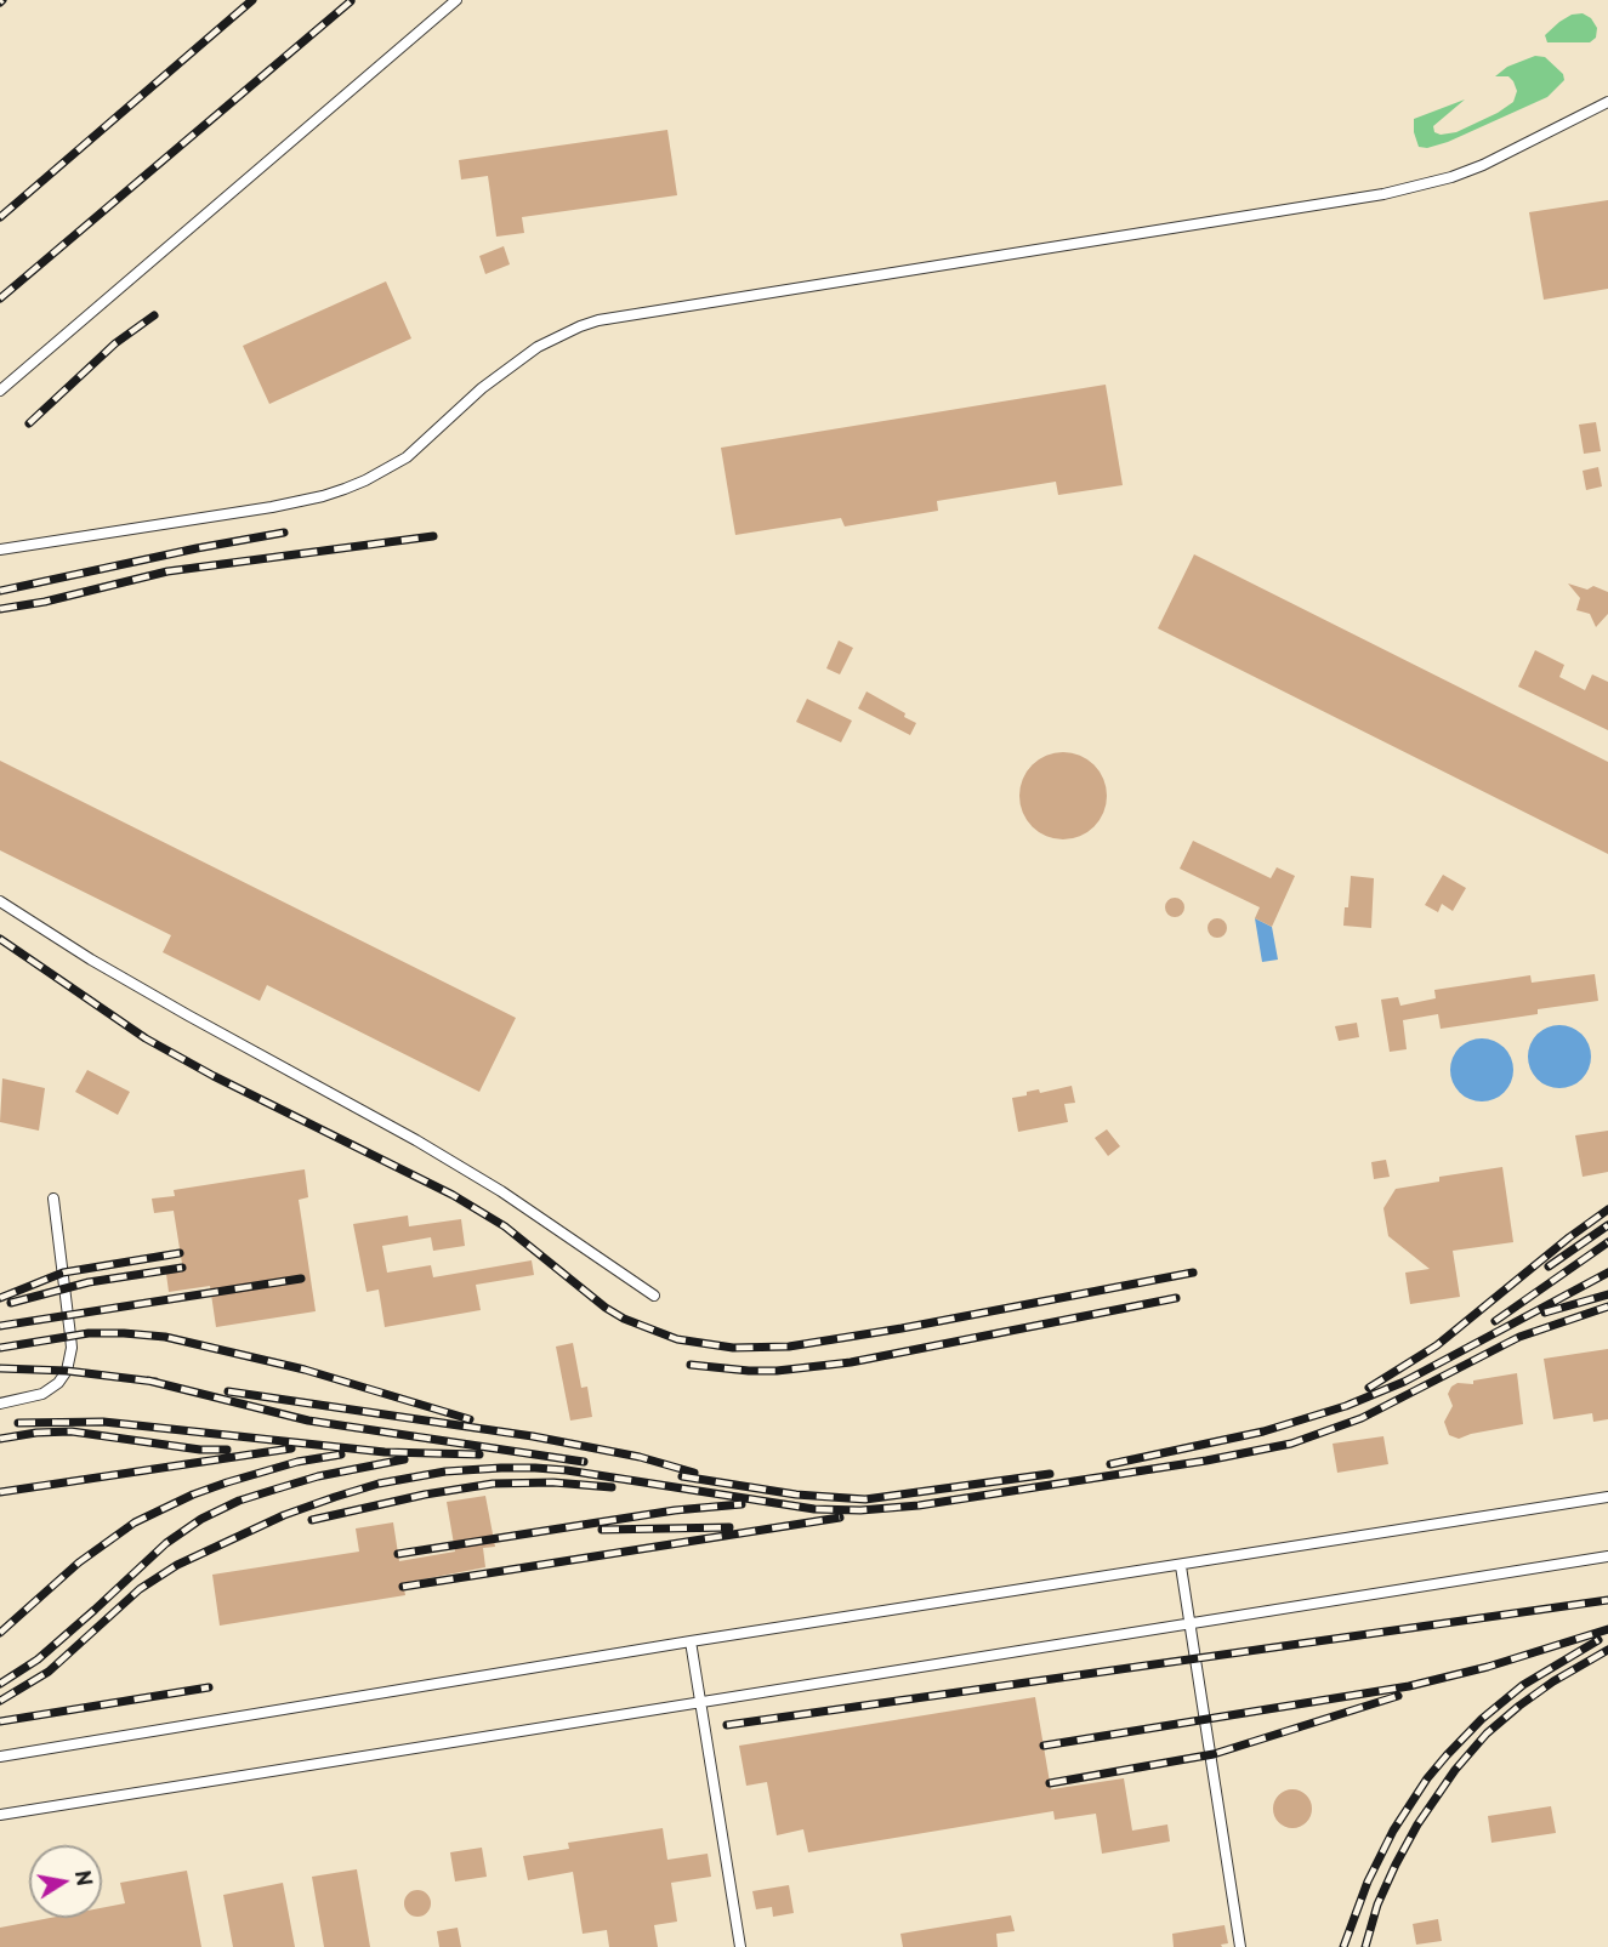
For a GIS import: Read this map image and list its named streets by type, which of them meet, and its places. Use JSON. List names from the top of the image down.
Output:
{
  "north": "right"
}
